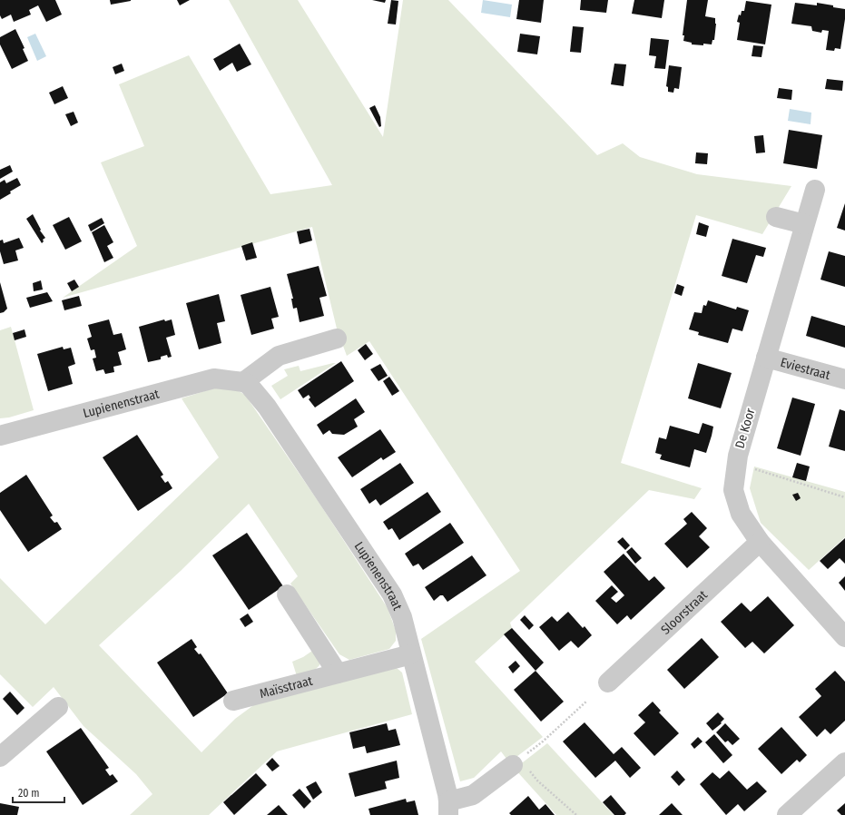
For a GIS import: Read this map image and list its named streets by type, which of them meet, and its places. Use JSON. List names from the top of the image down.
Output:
{
  "streets": {
    "street": [
      "Eviestraat",
      "Lupienenstraat",
      "De Koor",
      "Sloorstraat",
      "Maïsstraat"
    ]
  },
  "crossings": [
    ["Eviestraat", "De Koor"],
    ["Lupienenstraat", "Maïsstraat"],
    ["De Koor", "Sloorstraat"]
  ],
  "scale_bar": "20 m"
}
